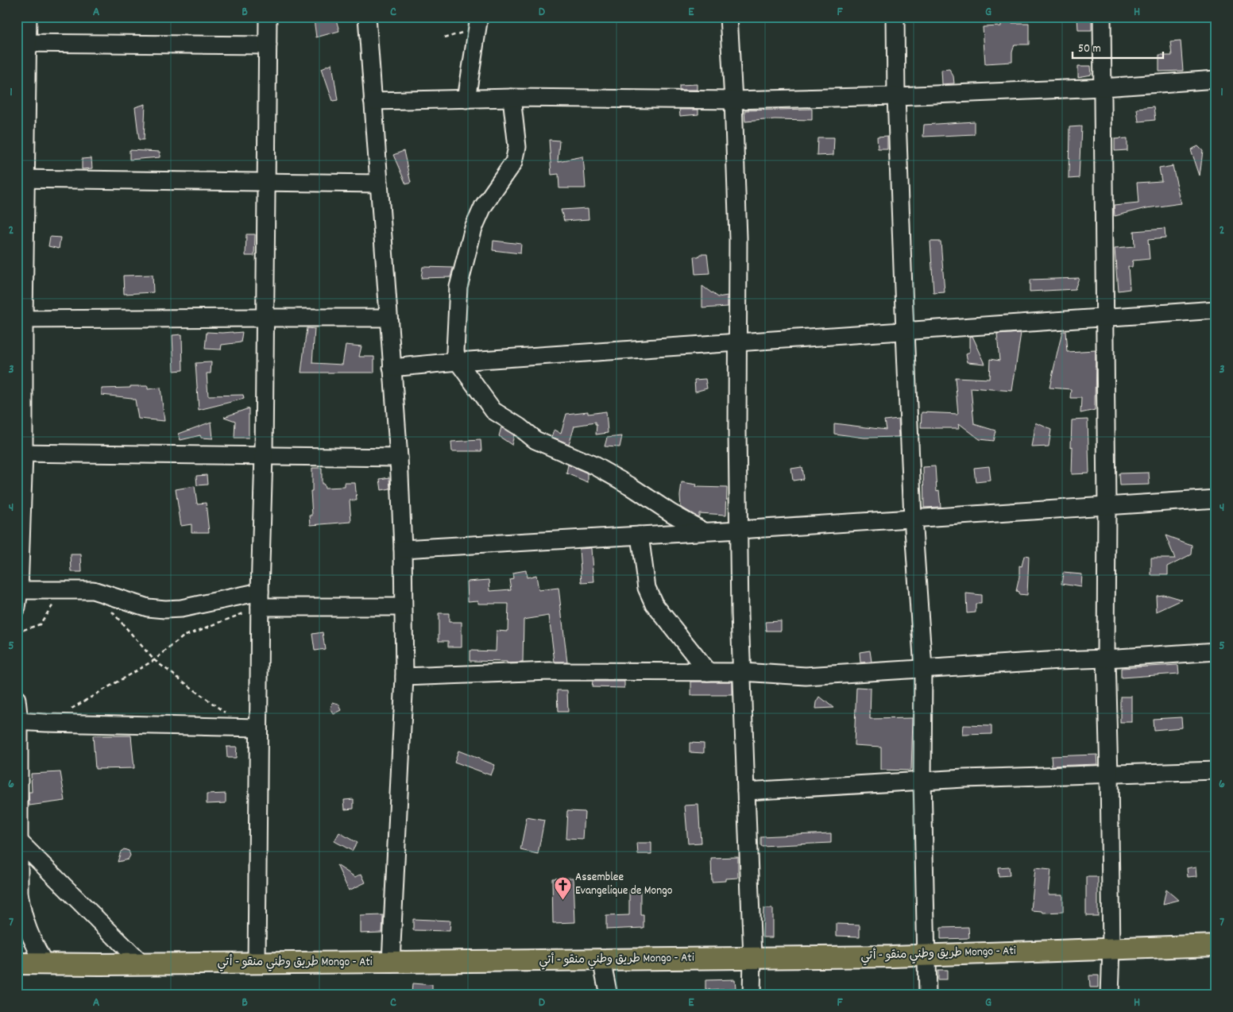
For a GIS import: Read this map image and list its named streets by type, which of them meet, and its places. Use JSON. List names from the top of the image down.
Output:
{
  "streets": {
    "main road": ["طريق وطني منقو - أتي Mongo - Ati"]
  },
  "places": {
    "church": ["Assemblee Evangelique de Mongo"]
  },
  "scale_bar": "50 m",
  "grid": {
    "columns": [
      "A",
      "B",
      "C",
      "D",
      "E",
      "F",
      "G",
      "H"
    ],
    "rows": [
      "1",
      "2",
      "3",
      "4",
      "5",
      "6",
      "7"
    ]
  }
}
